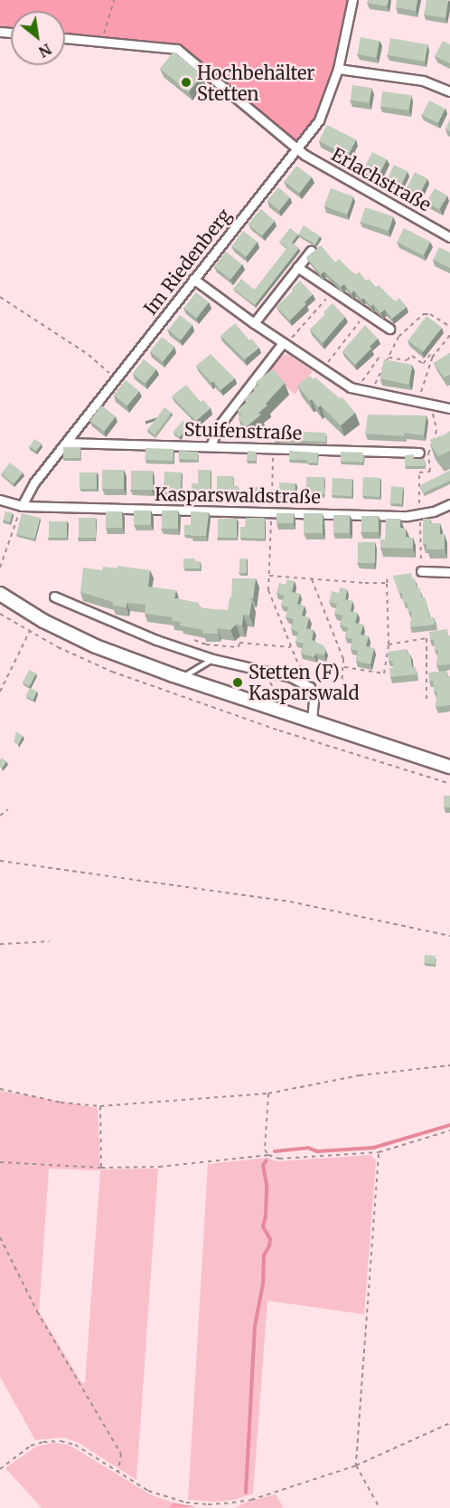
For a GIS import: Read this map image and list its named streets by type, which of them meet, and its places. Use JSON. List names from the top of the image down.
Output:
{
  "streets": {
    "street": [
      "Erlachstraße",
      "Im Riedenberg",
      "Stuifenstraße",
      "Kasparswaldstraße"
    ]
  },
  "crossings": [
    ["Erlachstraße", "Im Riedenberg"],
    ["Im Riedenberg", "Stuifenstraße"],
    ["Im Riedenberg", "Kasparswaldstraße"]
  ],
  "places": ["Hochbehälter Stetten", "Stetten (F) Kasparswald"],
  "north": "bottom right"
}
